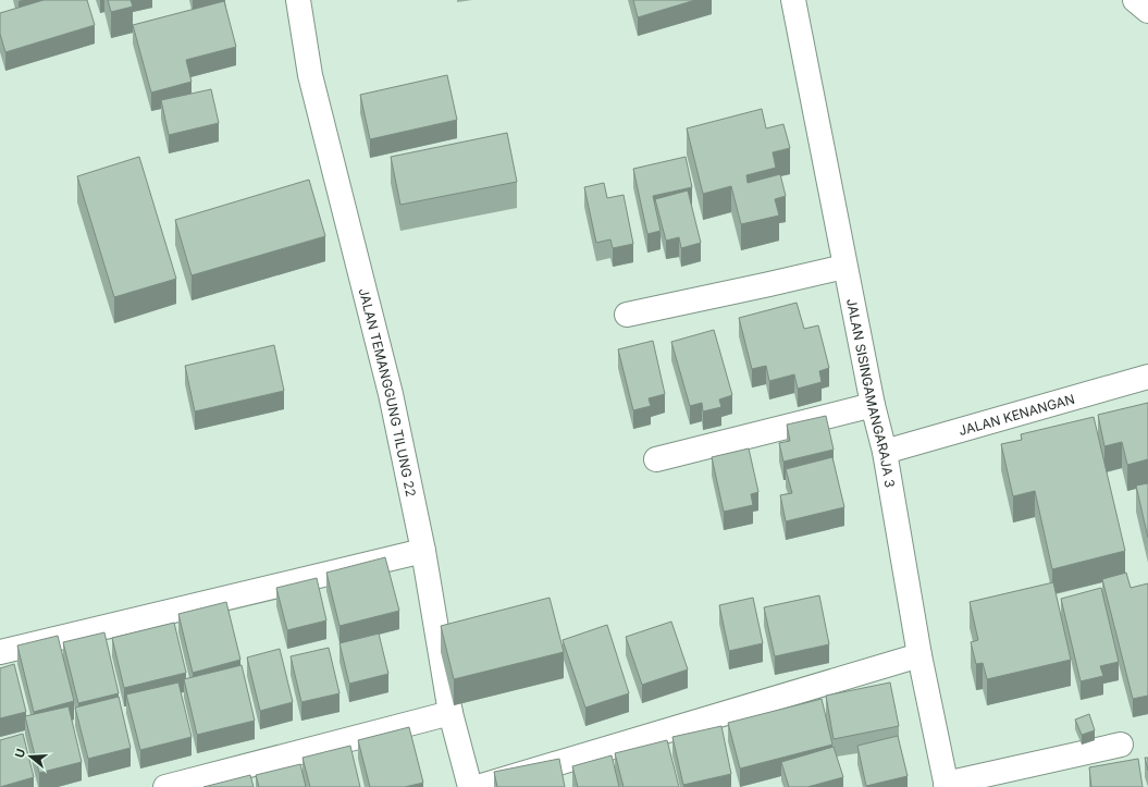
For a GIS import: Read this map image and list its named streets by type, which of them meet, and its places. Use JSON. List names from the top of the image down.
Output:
{
  "streets": {
    "street": ["JALAN TEMANGGUNG TILUNG 22", "JALAN SISINGAMANGARAJA 3", "JALAN KENANGAN"]
  },
  "crossings": [
    ["JALAN SISINGAMANGARAJA 3", "JALAN KENANGAN"]
  ],
  "north": "left"
}
